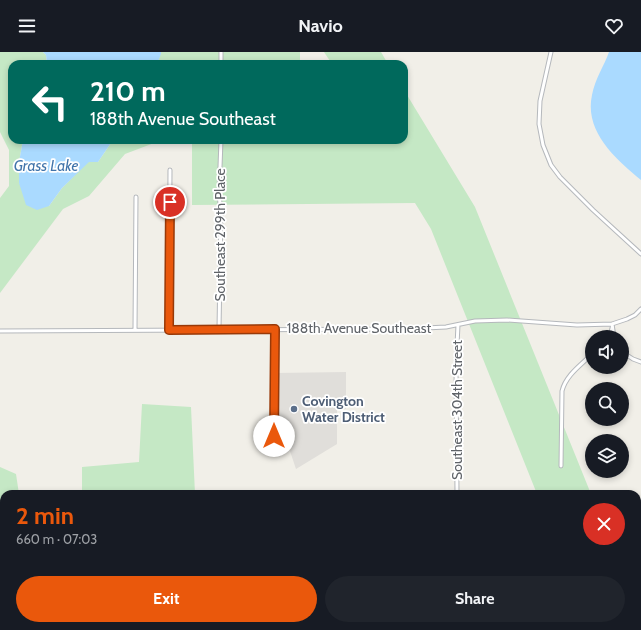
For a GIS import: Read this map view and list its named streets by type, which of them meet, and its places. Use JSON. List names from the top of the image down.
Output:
{
  "streets": {
    "street": ["Southeast 299th Place", "188th Avenue Southeast", "Southeast 304th Street"]
  },
  "crossings": [
    ["Southeast 299th Place", "188th Avenue Southeast"],
    ["188th Avenue Southeast", "Southeast 304th Street"]
  ],
  "water": ["Grass Lake"],
  "places": ["Covington Water District"],
  "page": {
    "header": "Navio",
    "turn": ["210 m", "188th Avenue Southeast"],
    "heading": ["2 min", "660 m · 07:03"],
    "buttons": ["Exit", "Share"]
  }
}
